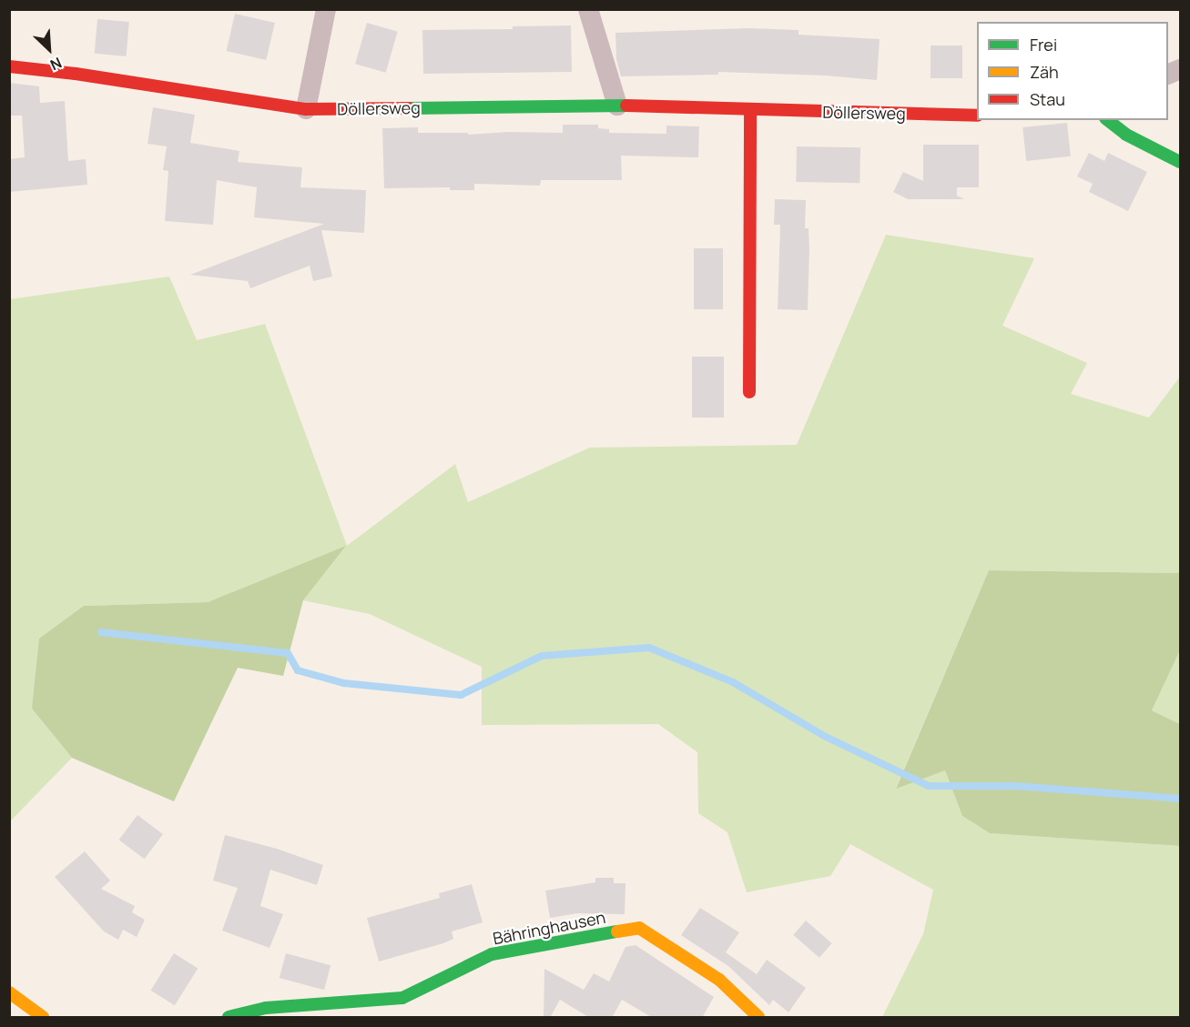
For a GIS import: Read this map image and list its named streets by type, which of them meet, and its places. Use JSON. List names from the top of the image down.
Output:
{
  "streets": {
    "street": ["Döllersweg", "Bähringhausen"]
  },
  "legend": ["Frei", "Zäh", "Stau"],
  "north": "bottom right"
}
